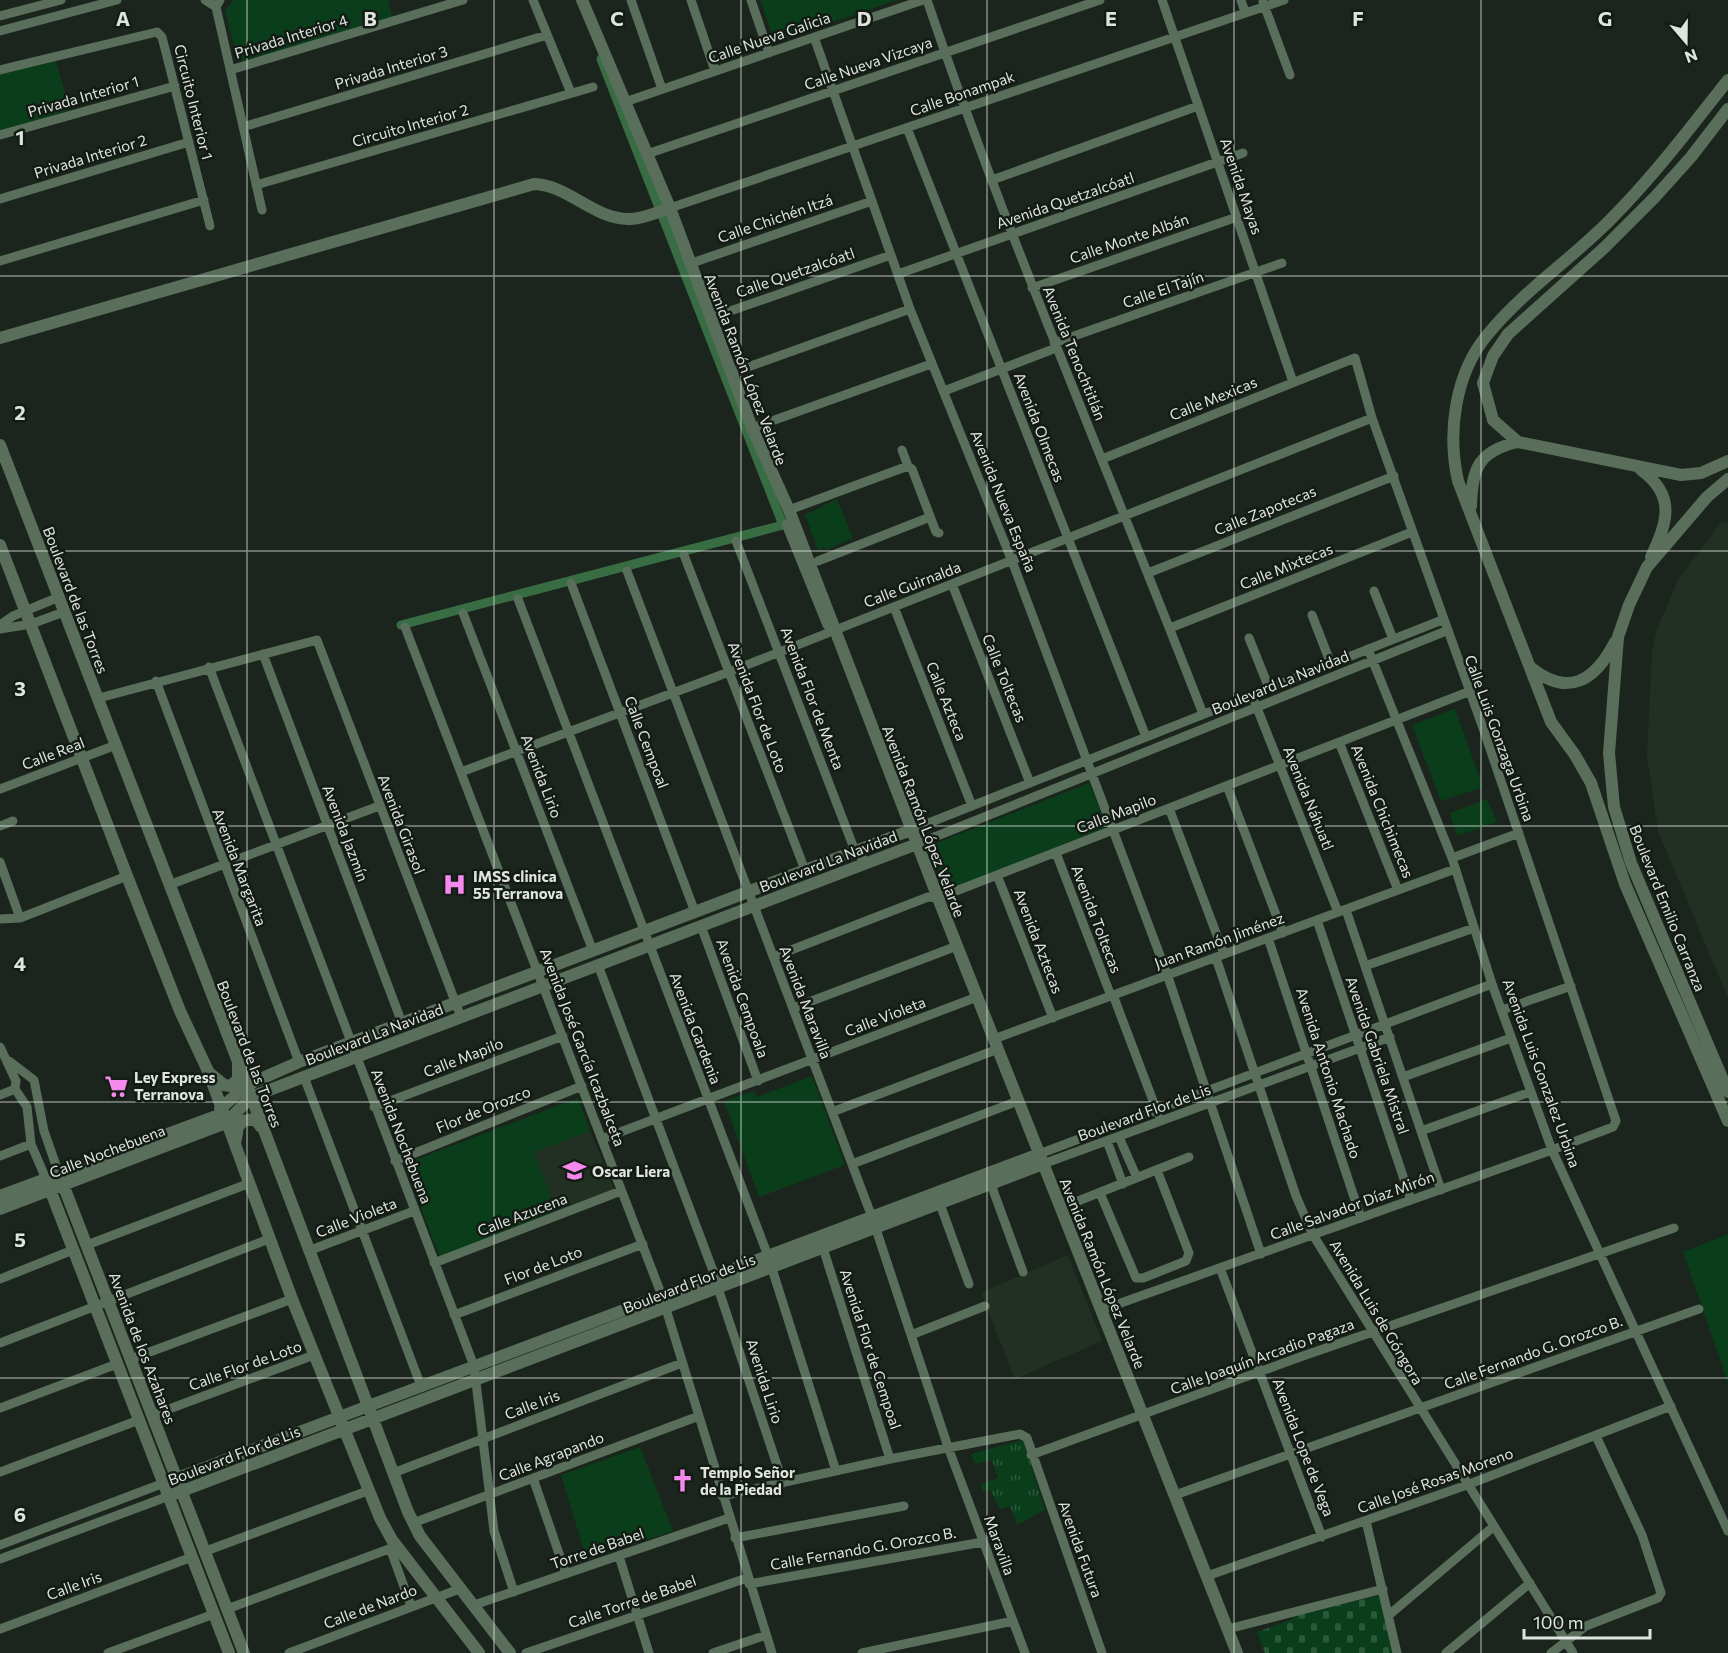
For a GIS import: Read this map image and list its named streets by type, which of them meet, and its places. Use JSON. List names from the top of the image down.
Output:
{
  "streets": {
    "street": [
      "Privada Interior 4",
      "Calle Nueva Galicia",
      "Calle Nueva Vizcaya",
      "Privada Interior 3",
      "Calle Bonampak",
      "Privada Interior 1",
      "Circuito Interior 1",
      "Circuito Interior 2",
      "Privada Interior 2",
      "Avenida Mayas",
      "Avenida Quetzalcóatl",
      "Calle Chichén Itzá",
      "Calle Monte Albán",
      "Calle Quetzalcóatl",
      "Calle El Tajín",
      "Avenida Tenochtitlán",
      "Avenida Ramón López Velarde",
      "Calle Mexicas",
      "Avenida Olmecas",
      "Avenida Nueva España",
      "Calle Zapotecas",
      "Calle Mixtecas",
      "Calle Guirnalda",
      "Boulevard de las Torres",
      "Calle Toltecas",
      "Boulevard La Navidad",
      "Avenida Flor de Menta",
      "Calle Azteca",
      "Avenida Flor de Loto",
      "Calle Luis Gonzaga Urbina",
      "Calle Cempoal",
      "Calle Real",
      "Avenida Lirio",
      "Avenida Náhuatl",
      "Avenida Chichimecas",
      "Calle Mapilo",
      "Avenida Girasol",
      "Avenida Jazmín",
      "Avenida Margarita",
      "Boulevard Emilio Carranza",
      "Avenida Toltecas",
      "Juan Ramón Jiménez",
      "Avenida Aztecas",
      "Avenida Cempoala",
      "Avenida Maravilla",
      "Calle Violeta",
      "Avenida Gardenia",
      "Avenida José García Icazbalceta",
      "Avenida Gabriela Mistral",
      "Avenida Antonio Machado",
      "Avenida Luis Gonzalez Urbina",
      "Flor de Orozco",
      "Boulevard Flor de Lis",
      "Avenida Nochebuena",
      "Calle Nochebuena",
      "Calle Salvador Díaz Mirón",
      "Calle Azucena",
      "Flor de Loto",
      "Avenida Luis de Góngora",
      "Avenida de los Azahares",
      "Avenida Flor de Cempoal",
      "Calle Fernando G. Orozco B.",
      "Calle Joaquín Arcadio Pagaza",
      "Calle Flor de Loto",
      "Calle Iris",
      "Avenida Lope de Vega",
      "Calle Agrapando",
      "Calle José Rosas Moreno",
      "Maravilla",
      "Torre de Babel",
      "Avenida Futura",
      "Calle Torre de Babel",
      "Calle de Nardo"
    ]
  },
  "crossings": [
    ["Calle Nueva Galicia", "Avenida Tenochtitlán"],
    ["Calle Nueva Galicia", "Avenida Ramón López Velarde"],
    ["Calle Nueva Galicia", "Avenida Nueva España"],
    ["Calle Nueva Vizcaya", "Avenida Tenochtitlán"],
    ["Calle Nueva Vizcaya", "Avenida Ramón López Velarde"],
    ["Calle Nueva Vizcaya", "Avenida Nueva España"],
    ["Calle Bonampak", "Avenida Mayas"],
    ["Calle Bonampak", "Avenida Tenochtitlán"],
    ["Calle Bonampak", "Avenida Ramón López Velarde"],
    ["Calle Bonampak", "Avenida Olmecas"],
    ["Calle Bonampak", "Avenida Nueva España"],
    ["Privada Interior 1", "Circuito Interior 1"],
    ["Circuito Interior 1", "Privada Interior 2"],
    ["Avenida Mayas", "Avenida Quetzalcóatl"],
    ["Avenida Mayas", "Calle Monte Albán"],
    ["Avenida Mayas", "Calle El Tajín"],
    ["Avenida Mayas", "Calle Mexicas"],
    ["Avenida Quetzalcóatl", "Avenida Tenochtitlán"],
    ["Avenida Quetzalcóatl", "Avenida Olmecas"],
    ["Avenida Quetzalcóatl", "Avenida Nueva España"],
    ["Calle Chichén Itzá", "Avenida Ramón López Velarde"],
    ["Calle Chichén Itzá", "Avenida Nueva España"],
    ["Calle Monte Albán", "Avenida Tenochtitlán"],
    ["Calle Quetzalcóatl", "Avenida Ramón López Velarde"],
    ["Calle Quetzalcóatl", "Avenida Nueva España"],
    ["Calle El Tajín", "Avenida Tenochtitlán"],
    ["Calle El Tajín", "Avenida Olmecas"],
    ["Calle El Tajín", "Avenida Nueva España"],
    ["Avenida Tenochtitlán", "Calle Mexicas"],
    ["Avenida Tenochtitlán", "Calle Zapotecas"],
    ["Avenida Tenochtitlán", "Calle Mixtecas"],
    ["Avenida Tenochtitlán", "Calle Guirnalda"],
    ["Avenida Tenochtitlán", "Boulevard La Navidad"],
    ["Avenida Ramón López Velarde", "Calle Guirnalda"],
    ["Avenida Ramón López Velarde", "Boulevard La Navidad"],
    ["Avenida Ramón López Velarde", "Calle Mapilo"],
    ["Avenida Ramón López Velarde", "Juan Ramón Jiménez"],
    ["Avenida Ramón López Velarde", "Calle Violeta"],
    ["Avenida Ramón López Velarde", "Boulevard Flor de Lis"],
    ["Avenida Ramón López Velarde", "Calle Salvador Díaz Mirón"],
    ["Avenida Ramón López Velarde", "Calle Fernando G. Orozco B."],
    ["Avenida Ramón López Velarde", "Calle Joaquín Arcadio Pagaza"],
    ["Avenida Ramón López Velarde", "Calle José Rosas Moreno"],
    ["Calle Mexicas", "Calle Luis Gonzaga Urbina"],
    ["Avenida Olmecas", "Calle Guirnalda"],
    ["Avenida Olmecas", "Boulevard La Navidad"],
    ["Avenida Nueva España", "Calle Guirnalda"],
    ["Avenida Nueva España", "Boulevard La Navidad"],
    ["Avenida Nueva España", "Calle Mapilo"],
    ["Avenida Nueva España", "Juan Ramón Jiménez"],
    ["Calle Zapotecas", "Calle Luis Gonzaga Urbina"],
    ["Calle Mixtecas", "Calle Luis Gonzaga Urbina"],
    ["Calle Guirnalda", "Calle Toltecas"],
    ["Calle Guirnalda", "Avenida Flor de Menta"],
    ["Calle Guirnalda", "Calle Azteca"],
    ["Calle Guirnalda", "Avenida Flor de Loto"],
    ["Calle Guirnalda", "Calle Luis Gonzaga Urbina"],
    ["Calle Guirnalda", "Calle Cempoal"],
    ["Calle Guirnalda", "Avenida Lirio"],
    ["Calle Guirnalda", "Avenida Maravilla"],
    ["Calle Guirnalda", "Avenida Gardenia"],
    ["Calle Guirnalda", "Avenida José García Icazbalceta"],
    ["Boulevard de las Torres", "Boulevard La Navidad"],
    ["Boulevard de las Torres", "Calle Real"],
    ["Boulevard de las Torres", "Calle Violeta"],
    ["Boulevard de las Torres", "Boulevard Flor de Lis"],
    ["Boulevard de las Torres", "Calle Iris"],
    ["Boulevard de las Torres", "Calle Agrapando"],
    ["Boulevard de las Torres", "Torre de Babel"],
    ["Boulevard de las Torres", "Calle de Nardo"],
    ["Calle Toltecas", "Boulevard La Navidad"],
    ["Boulevard La Navidad", "Avenida Flor de Menta"],
    ["Boulevard La Navidad", "Calle Azteca"],
    ["Boulevard La Navidad", "Avenida Flor de Loto"],
    ["Boulevard La Navidad", "Calle Luis Gonzaga Urbina"],
    ["Boulevard La Navidad", "Calle Cempoal"],
    ["Boulevard La Navidad", "Avenida Lirio"],
    ["Boulevard La Navidad", "Avenida Náhuatl"],
    ["Boulevard La Navidad", "Avenida Girasol"],
    ["Boulevard La Navidad", "Avenida Jazmín"],
    ["Boulevard La Navidad", "Avenida Margarita"],
    ["Boulevard La Navidad", "Avenida Cempoala"],
    ["Boulevard La Navidad", "Avenida Maravilla"],
    ["Boulevard La Navidad", "Avenida Gardenia"],
    ["Boulevard La Navidad", "Avenida José García Icazbalceta"],
    ["Boulevard La Navidad", "Avenida Luis Gonzalez Urbina"],
    ["Boulevard La Navidad", "Avenida Nochebuena"],
    ["Boulevard La Navidad", "Calle Nochebuena"],
    ["Calle Luis Gonzaga Urbina", "Calle Mapilo"],
    ["Calle Luis Gonzaga Urbina", "Calle Salvador Díaz Mirón"],
    ["Avenida Lirio", "Calle Violeta"],
    ["Avenida Lirio", "Boulevard Flor de Lis"],
    ["Avenida Náhuatl", "Calle Mapilo"],
    ["Avenida Náhuatl", "Juan Ramón Jiménez"],
    ["Avenida Náhuatl", "Boulevard Flor de Lis"],
    ["Avenida Náhuatl", "Calle Salvador Díaz Mirón"],
    ["Avenida Chichimecas", "Calle Mapilo"],
    ["Avenida Chichimecas", "Juan Ramón Jiménez"],
    ["Calle Mapilo", "Avenida Toltecas"],
    ["Calle Mapilo", "Avenida Aztecas"],
    ["Calle Mapilo", "Avenida Maravilla"],
    ["Calle Mapilo", "Avenida José García Icazbalceta"],
    ["Calle Mapilo", "Avenida Luis Gonzalez Urbina"],
    ["Calle Mapilo", "Avenida Nochebuena"],
    ["Avenida Girasol", "Avenida Jazmín"],
    ["Avenida Toltecas", "Juan Ramón Jiménez"],
    ["Avenida Toltecas", "Boulevard Flor de Lis"],
    ["Juan Ramón Jiménez", "Avenida Aztecas"],
    ["Juan Ramón Jiménez", "Avenida Gabriela Mistral"],
    ["Juan Ramón Jiménez", "Avenida Antonio Machado"],
    ["Juan Ramón Jiménez", "Avenida Luis Gonzalez Urbina"],
    ["Juan Ramón Jiménez", "Avenida Luis de Góngora"],
    ["Avenida Cempoala", "Calle Violeta"],
    ["Avenida Maravilla", "Calle Violeta"],
    ["Avenida Maravilla", "Boulevard Flor de Lis"],
    ["Avenida Maravilla", "Maravilla"],
    ["Avenida Maravilla", "Avenida Futura"],
    ["Calle Violeta", "Avenida Gardenia"],
    ["Calle Violeta", "Avenida José García Icazbalceta"],
    ["Calle Violeta", "Avenida Nochebuena"],
    ["Avenida Gardenia", "Boulevard Flor de Lis"],
    ["Avenida José García Icazbalceta", "Flor de Orozco"],
    ["Avenida José García Icazbalceta", "Boulevard Flor de Lis"],
    ["Avenida José García Icazbalceta", "Calle Azucena"],
    ["Avenida José García Icazbalceta", "Flor de Loto"],
    ["Avenida José García Icazbalceta", "Calle Fernando G. Orozco B."],
    ["Avenida José García Icazbalceta", "Calle Iris"],
    ["Avenida José García Icazbalceta", "Calle Agrapando"],
    ["Avenida José García Icazbalceta", "Torre de Babel"],
    ["Avenida José García Icazbalceta", "Calle Torre de Babel"],
    ["Avenida Gabriela Mistral", "Boulevard Flor de Lis"],
    ["Avenida Gabriela Mistral", "Calle Salvador Díaz Mirón"],
    ["Avenida Antonio Machado", "Boulevard Flor de Lis"],
    ["Avenida Antonio Machado", "Calle Salvador Díaz Mirón"],
    ["Avenida Luis Gonzalez Urbina", "Boulevard Flor de Lis"],
    ["Avenida Luis Gonzalez Urbina", "Calle Salvador Díaz Mirón"],
    ["Avenida Luis Gonzalez Urbina", "Calle Fernando G. Orozco B."],
    ["Avenida Luis Gonzalez Urbina", "Calle Joaquín Arcadio Pagaza"],
    ["Avenida Luis Gonzalez Urbina", "Calle José Rosas Moreno"],
    ["Flor de Orozco", "Avenida Nochebuena"],
    ["Boulevard Flor de Lis", "Avenida Nochebuena"],
    ["Boulevard Flor de Lis", "Avenida Luis de Góngora"],
    ["Boulevard Flor de Lis", "Avenida de los Azahares"],
    ["Boulevard Flor de Lis", "Avenida Flor de Cempoal"],
    ["Avenida Nochebuena", "Calle Azucena"],
    ["Avenida Nochebuena", "Flor de Loto"],
    ["Avenida Nochebuena", "Calle Iris"],
    ["Avenida Nochebuena", "Calle Agrapando"],
    ["Avenida Nochebuena", "Torre de Babel"],
    ["Calle Nochebuena", "Avenida de los Azahares"],
    ["Calle Salvador Díaz Mirón", "Avenida Luis de Góngora"],
    ["Calle Salvador Díaz Mirón", "Avenida Lope de Vega"],
    ["Avenida Luis de Góngora", "Calle Fernando G. Orozco B."],
    ["Avenida Luis de Góngora", "Calle Joaquín Arcadio Pagaza"],
    ["Avenida Luis de Góngora", "Calle José Rosas Moreno"],
    ["Avenida de los Azahares", "Calle Flor de Loto"],
    ["Avenida de los Azahares", "Calle Iris"],
    ["Calle Fernando G. Orozco B.", "Avenida Lope de Vega"],
    ["Calle Fernando G. Orozco B.", "Maravilla"],
    ["Calle Fernando G. Orozco B.", "Calle Torre de Babel"],
    ["Calle Joaquín Arcadio Pagaza", "Avenida Lope de Vega"],
    ["Calle Joaquín Arcadio Pagaza", "Avenida Futura"],
    ["Avenida Lope de Vega", "Calle José Rosas Moreno"],
    ["Maravilla", "Avenida Futura"]
  ],
  "places": {
    "hospital": ["IMSS clinica 55 Terranova"],
    "supermarket": ["Ley Express Terranova"],
    "school or university": ["Oscar Liera"],
    "church": ["Templo Señor de la Piedad"]
  },
  "scale_bar": "100 m",
  "north": "bottom",
  "grid": {
    "columns": [
      "A",
      "B",
      "C",
      "D",
      "E",
      "F",
      "G"
    ],
    "rows": [
      "1",
      "2",
      "3",
      "4",
      "5",
      "6"
    ]
  }
}
